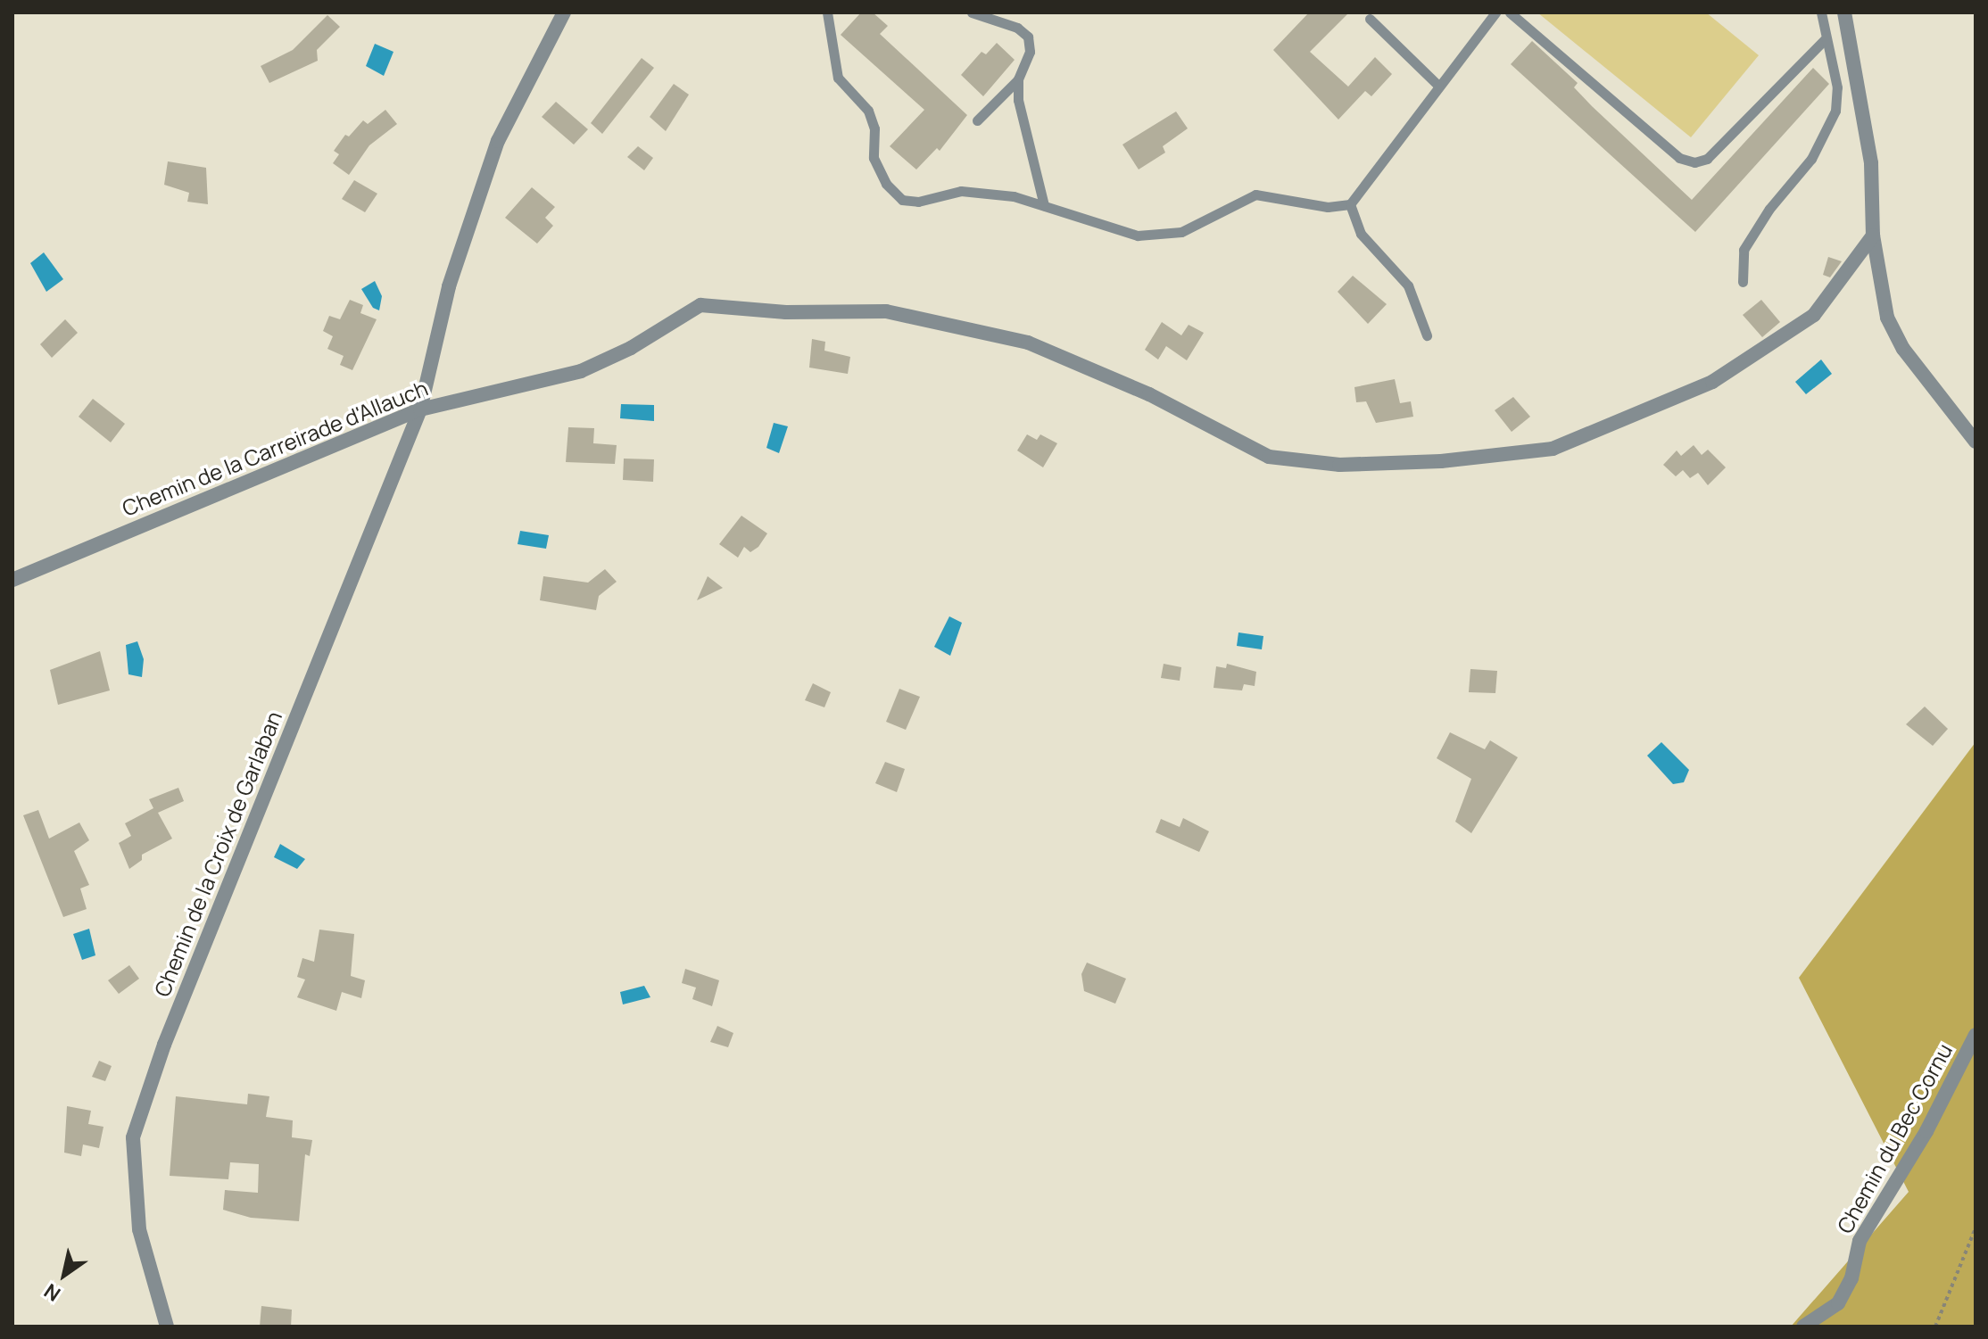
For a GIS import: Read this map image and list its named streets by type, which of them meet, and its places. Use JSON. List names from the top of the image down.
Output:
{
  "streets": {
    "street": ["Chemin de la Carreirade d'Allauch", "Chemin de la Croix de Garlaban", "Chemin du Bec Cornu"]
  },
  "crossings": [
    ["Chemin de la Carreirade d'Allauch", "Chemin de la Croix de Garlaban"]
  ],
  "north": "bottom left"
}
